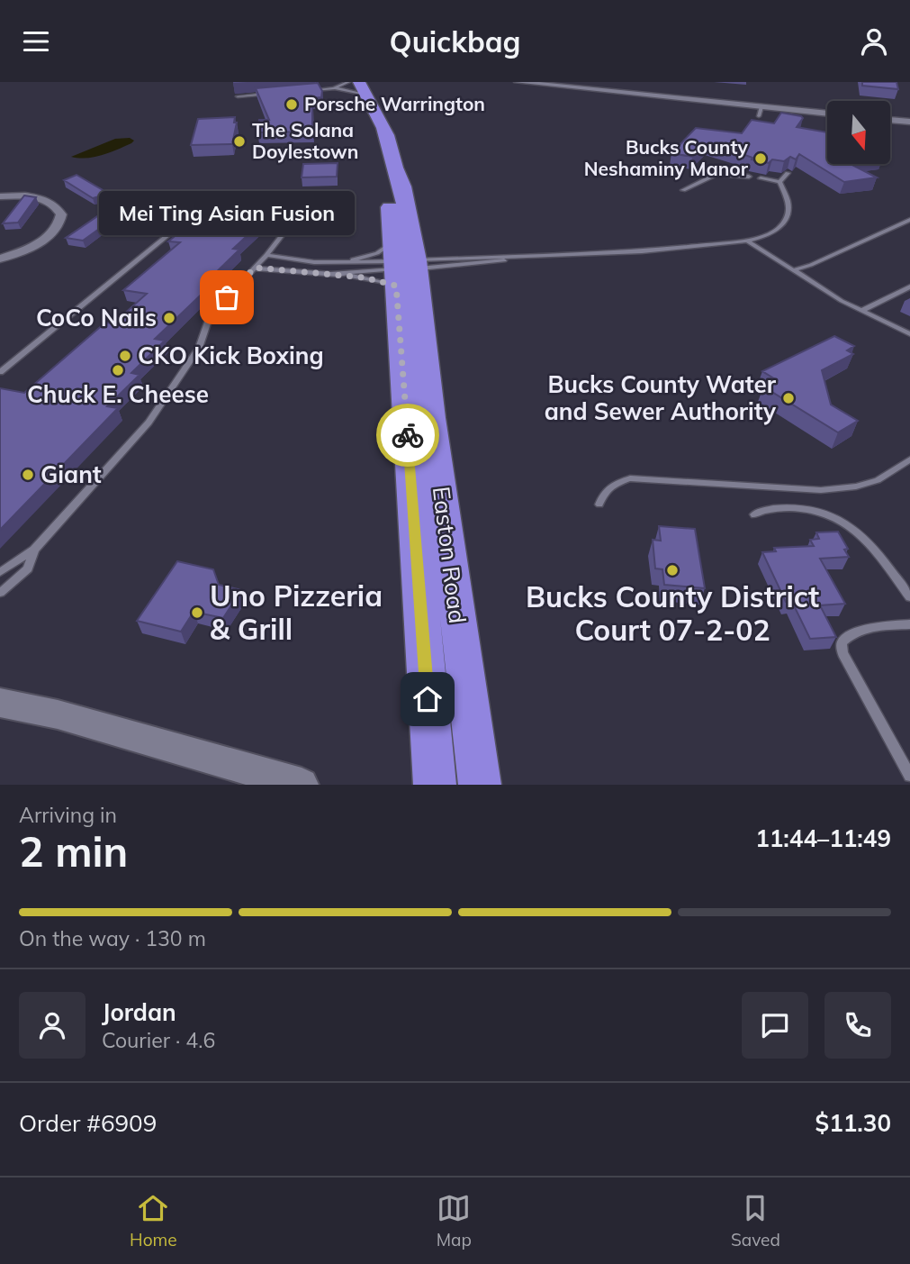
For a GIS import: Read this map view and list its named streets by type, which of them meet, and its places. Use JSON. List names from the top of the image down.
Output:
{
  "streets": {
    "highway": ["Easton Road"]
  },
  "places": [
    "Porsche Warrington",
    "The Solana Doylestown",
    "Bucks County Neshaminy Manor",
    "Mei Ting Asian Fusion",
    "CoCo Nails",
    "CKO Kick Boxing",
    "Chuck E. Cheese",
    "Bucks County Water and Sewer Authority",
    "Giant",
    "Bucks County District Court 07-2-02",
    "Uno Pizzeria & Grill"
  ],
  "north": "bottom",
  "page": {
    "header": "Quickbag",
    "bubble": "Mei Ting Asian Fusion",
    "heading": ["2 min", "Arriving in", "11:44–11:49"],
    "panel": [
      "Jordan",
      "Courier · 4.6",
      "Order #6909",
      "$11.30"
    ],
    "bar": "On the way · 130 m",
    "tabs": ["Home", "Map", "Saved"]
  }
}
